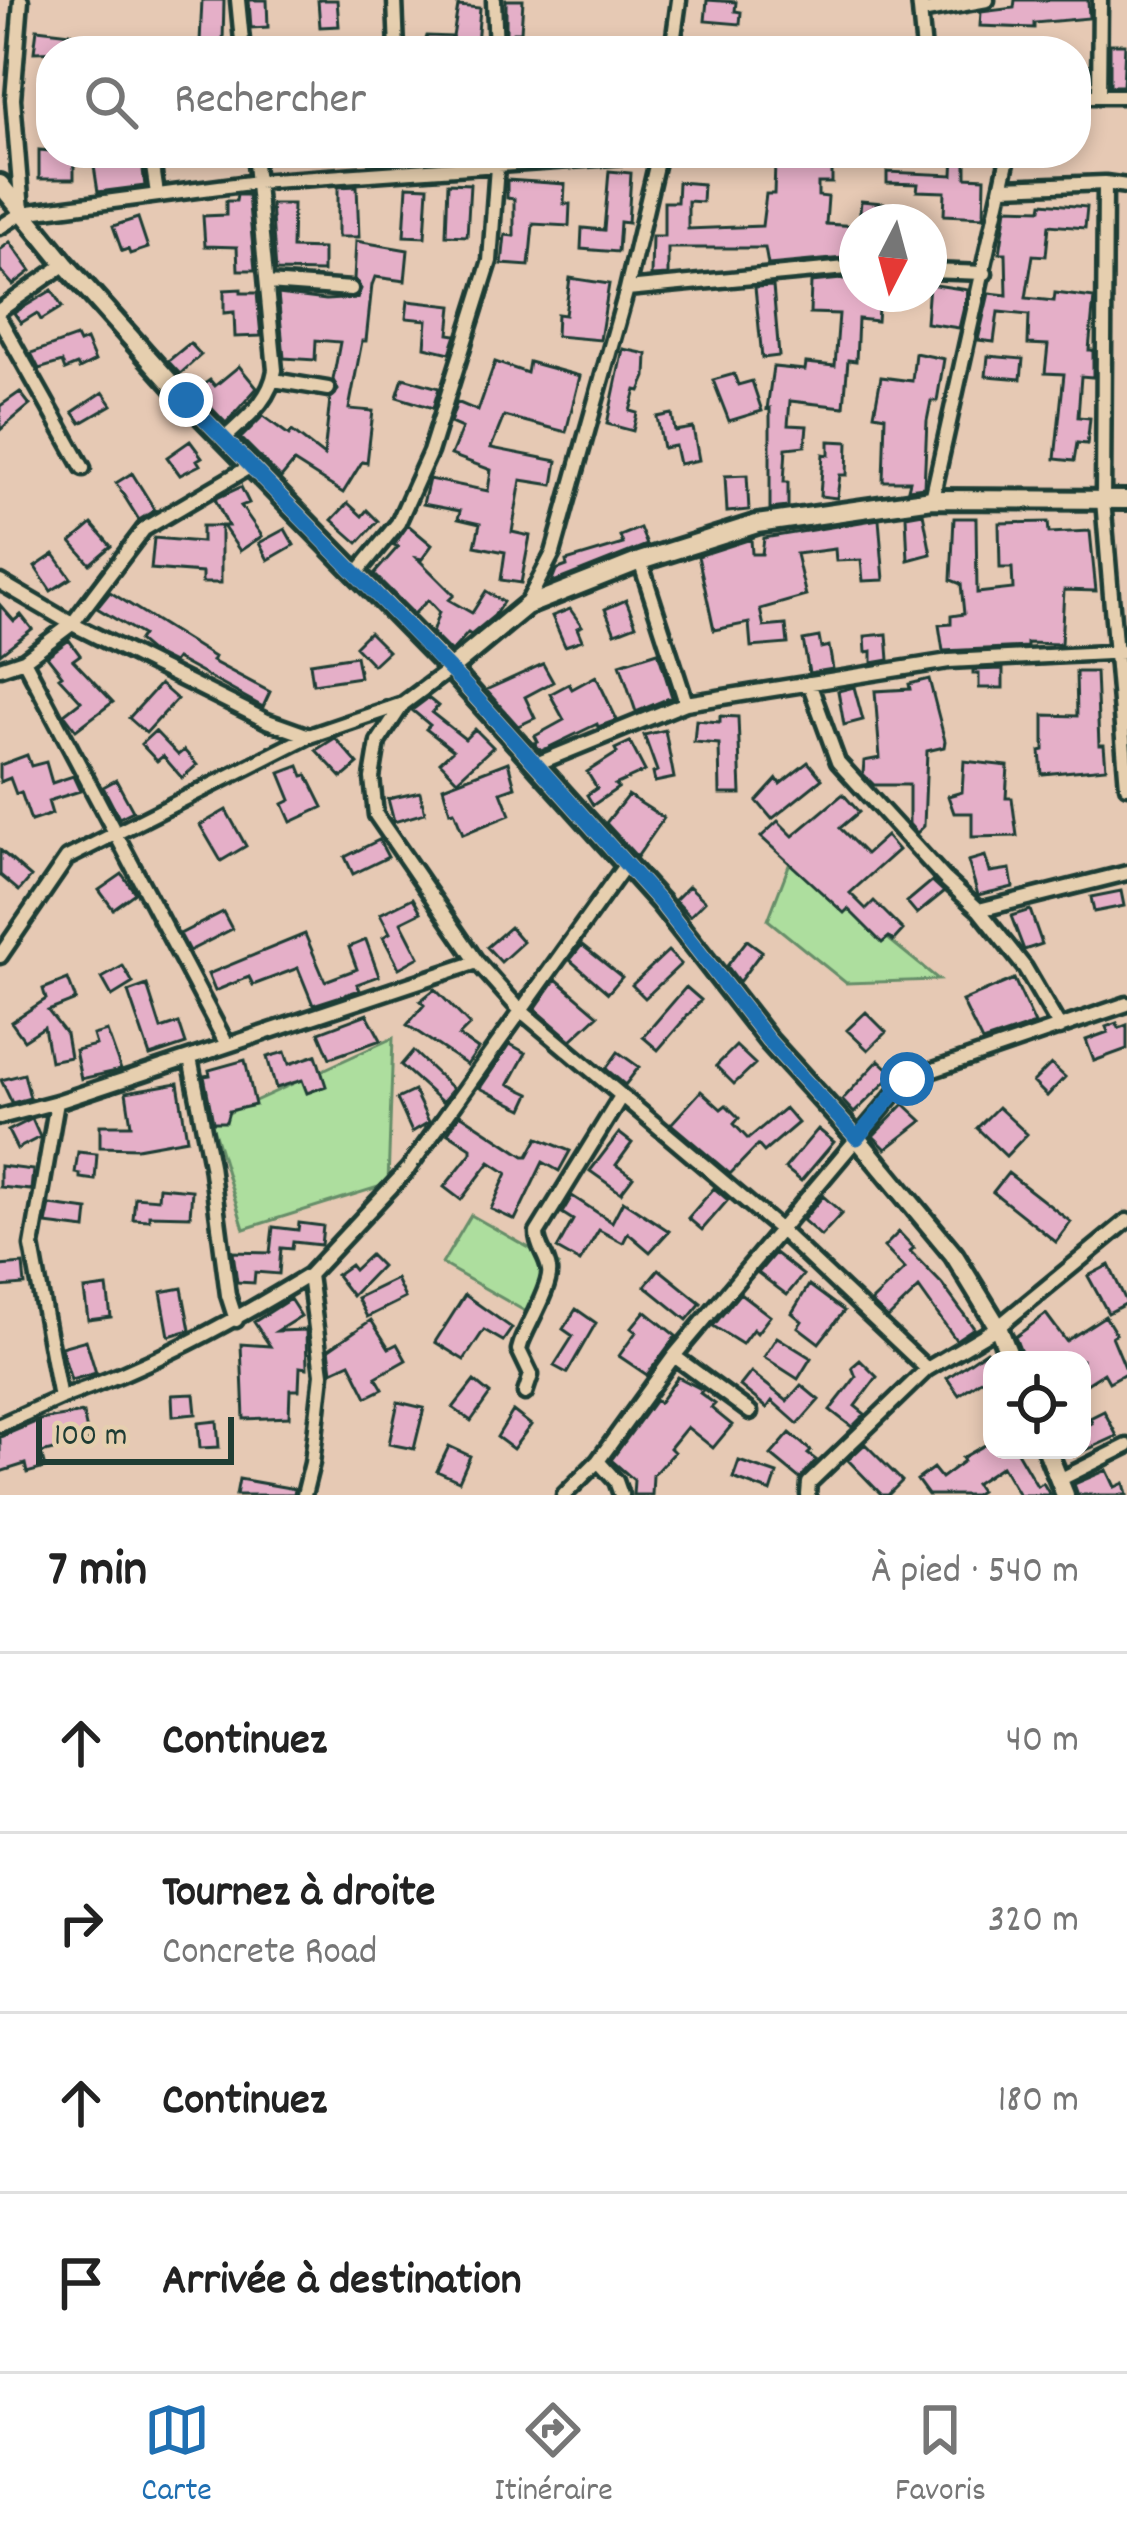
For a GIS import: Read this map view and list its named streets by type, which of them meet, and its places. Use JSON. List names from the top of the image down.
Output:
{
  "scale_bar": "100 m",
  "north": "bottom",
  "page": {
    "search": "Rechercher",
    "scale": "100 m",
    "heading": ["7 min", "À pied · 540 m"],
    "list": [
      ["Continuez", "40 m"],
      ["Tournez à droite", "Concrete Road", "320 m"],
      ["Continuez", "180 m"],
      "Arrivée à destination"
    ],
    "nav": ["Carte", "Itinéraire", "Favoris"]
  }
}
